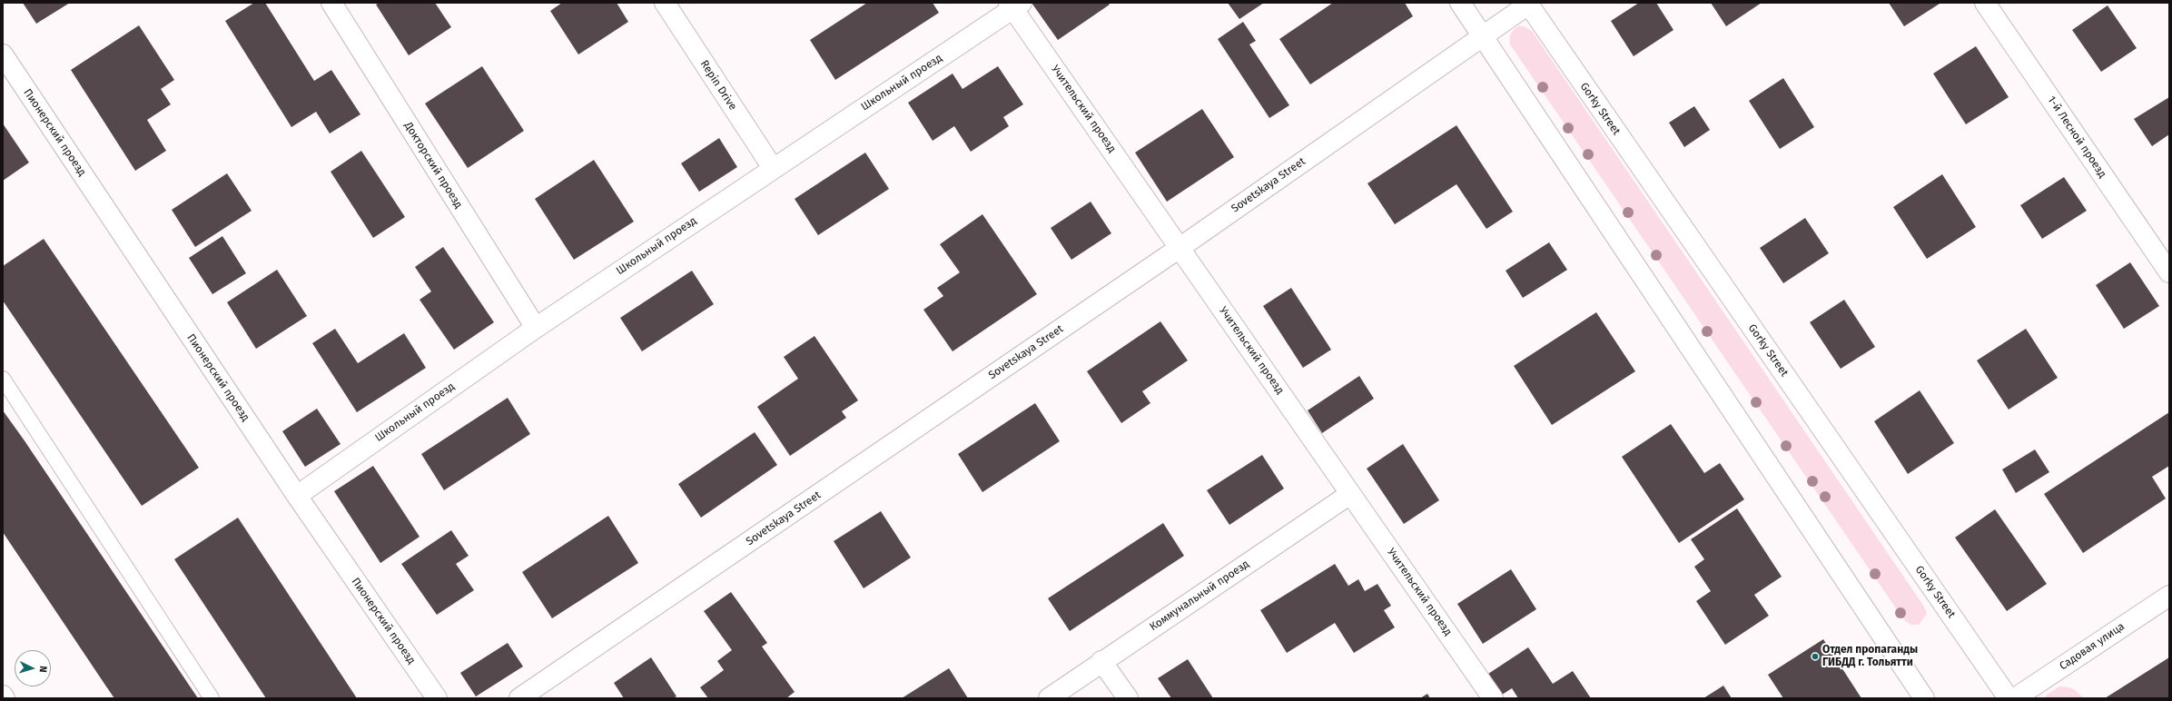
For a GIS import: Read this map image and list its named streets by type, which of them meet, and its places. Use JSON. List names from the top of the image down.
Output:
{
  "streets": {
    "street": [
      "Школьный проезд",
      "Repin Drive",
      "Учительский проезд",
      "Gorky Street",
      "Пионерский проезд",
      "1-й Лесной проезд",
      "Докторский проезд",
      "Sovetskaya Street",
      "Коммунальный проезд",
      "Садовая улица"
    ]
  },
  "crossings": [
    ["Школьный проезд", "Repin Drive"],
    ["Школьный проезд", "Учительский проезд"],
    ["Школьный проезд", "Пионерский проезд"],
    ["Школьный проезд", "Докторский проезд"],
    ["Учительский проезд", "Sovetskaya Street"],
    ["Учительский проезд", "Коммунальный проезд"],
    ["Gorky Street", "Sovetskaya Street"]
  ],
  "places": ["Отдел пропаганды ГИБДД г. Тольятти"],
  "north": "right"
}
